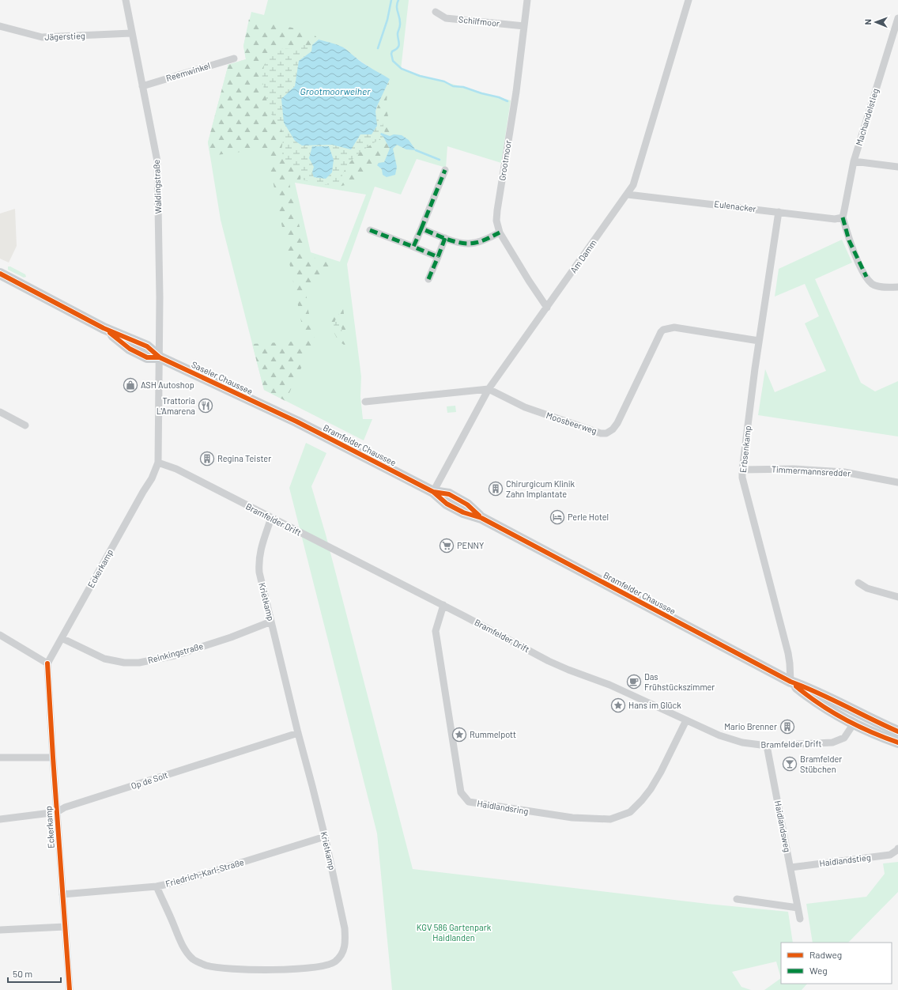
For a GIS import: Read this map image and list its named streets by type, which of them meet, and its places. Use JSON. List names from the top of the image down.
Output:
{
  "streets": {
    "main road": ["Saseler Chaussee", "Bramfelder Chaussee"],
    "street": [
      "Schilfmoor",
      "Jägerstieg",
      "Reemwinkel",
      "Machandelstieg",
      "Grootmoor",
      "Waldingstraße",
      "Eulenacker",
      "Am Damm",
      "Moosbeerweg",
      "Erbsenkamp",
      "Timmermannsredder",
      "Bramfelder Drift",
      "Eckerkamp",
      "Krietkamp",
      "Reinkingstraße",
      "Op de Solt",
      "Haidlandsring",
      "Haidlandsweg",
      "Haidlandstieg",
      "Friedrich-Karl-Straße"
    ]
  },
  "crossings": [
    ["Schilfmoor", "Grootmoor"],
    ["Jägerstieg", "Waldingstraße"],
    ["Reemwinkel", "Waldingstraße"],
    ["Machandelstieg", "Eulenacker"],
    ["Grootmoor", "Am Damm"],
    ["Waldingstraße", "Saseler Chaussee"],
    ["Waldingstraße", "Eckerkamp"],
    ["Eulenacker", "Am Damm"],
    ["Eulenacker", "Erbsenkamp"],
    ["Am Damm", "Moosbeerweg"],
    ["Am Damm", "Bramfelder Chaussee"],
    ["Saseler Chaussee", "Bramfelder Chaussee"],
    ["Saseler Chaussee", "Eckerkamp"],
    ["Moosbeerweg", "Erbsenkamp"],
    ["Bramfelder Chaussee", "Erbsenkamp"],
    ["Bramfelder Chaussee", "Bramfelder Drift"],
    ["Erbsenkamp", "Timmermannsredder"],
    ["Bramfelder Drift", "Eckerkamp"],
    ["Bramfelder Drift", "Krietkamp"],
    ["Bramfelder Drift", "Haidlandsring"],
    ["Bramfelder Drift", "Haidlandsweg"],
    ["Eckerkamp", "Reinkingstraße"],
    ["Eckerkamp", "Op de Solt"],
    ["Eckerkamp", "Friedrich-Karl-Straße"],
    ["Krietkamp", "Reinkingstraße"],
    ["Krietkamp", "Op de Solt"],
    ["Krietkamp", "Friedrich-Karl-Straße"],
    ["Haidlandsweg", "Haidlandstieg"]
  ],
  "water": ["Grootmoorweiher"],
  "parks": ["KGV 586 Gartenpark Haidlanden"],
  "places": {
    "shop": ["ASH Autoshop"],
    "restaurant": ["Trattoria L'Amarena"],
    "building": ["Regina Teister", "Chirurgicum Klinik Zahn Implantate", "Mario Brenner"],
    "hotel": ["Perle Hotel"],
    "supermarket": ["PENNY"],
    "cafe": ["Das Frühstückszimmer"],
    "place": ["Hans im Glück", "Rummelpott"],
    "bar": ["Bramfelder Stübchen"]
  },
  "legend": ["Radweg", "Weg"],
  "scale_bar": "50 m",
  "north": "left"
}
